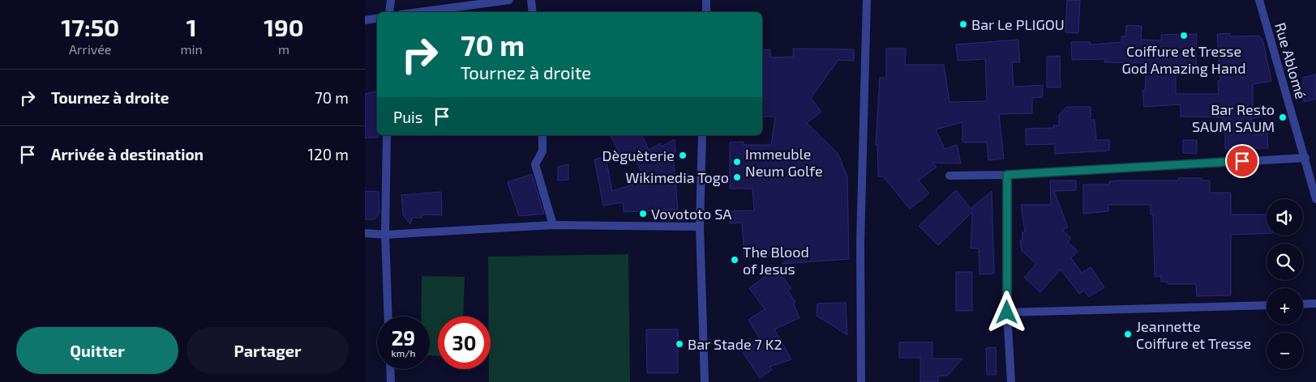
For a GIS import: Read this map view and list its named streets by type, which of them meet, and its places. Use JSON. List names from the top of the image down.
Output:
{
  "streets": {
    "street": ["Rue Ablomé"]
  },
  "places": [
    "Bar Le PLIGOU",
    "Coiffure et Tresse God Amazing Hand",
    "Bar Resto SAUM SAUM",
    "Dèguèterie",
    "Immeuble Neum Golfe",
    "Wikimedia Togo",
    "Vovototo SA",
    "The Blood of Jesus",
    "Jeannette Coiffure et Tresse",
    "Bar Stade 7 K2"
  ],
  "page": {
    "eta": [
      "17:50",
      "Arrivée",
      "1",
      "min",
      "190",
      "m"
    ],
    "turn": ["70 m", "Tournez à droite"],
    "list": [
      {
        "name": "Tournez à droite",
        "value": "70 m"
      },
      {
        "name": "Arrivée à destination",
        "value": "120 m"
      }
    ],
    "then": "Puis",
    "map_buttons": ["+", "−"],
    "speed": "29 km/h",
    "limit": "30",
    "buttons": ["Quitter", "Partager"]
  }
}
